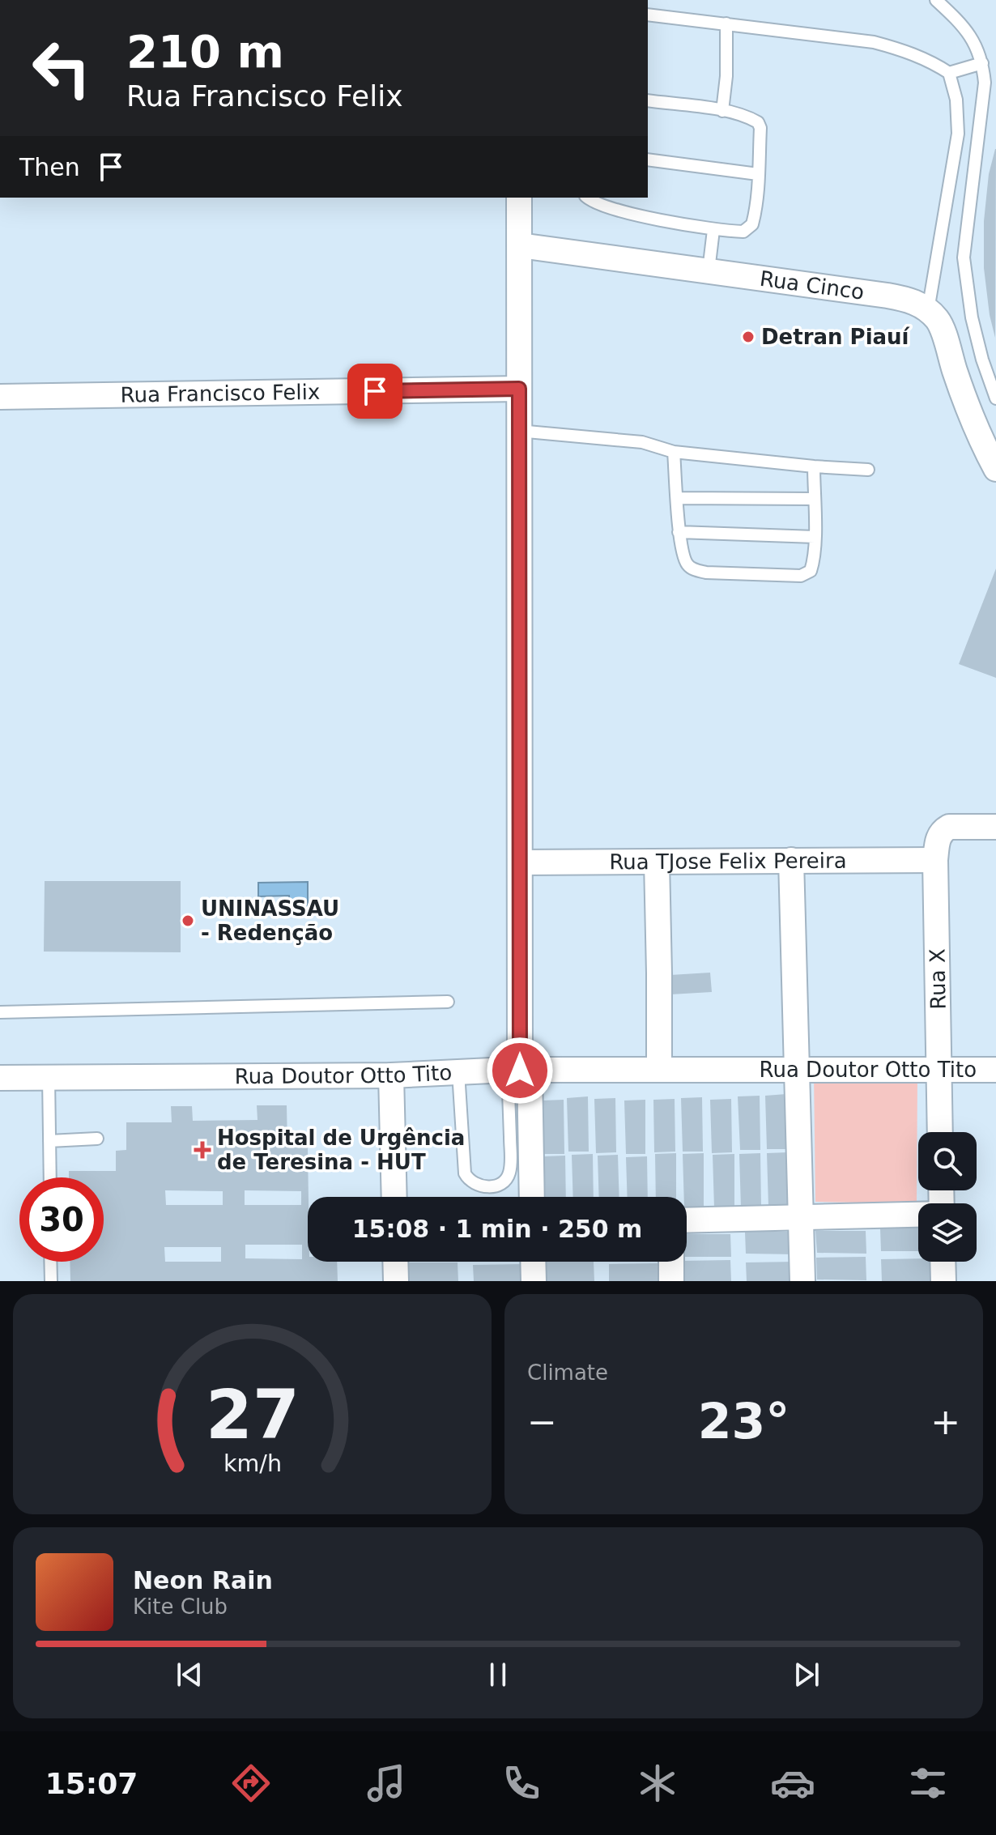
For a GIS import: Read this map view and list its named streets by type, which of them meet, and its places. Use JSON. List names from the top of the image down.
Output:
{
  "streets": {
    "street": [
      "Rua Cinco",
      "Rua Francisco Felix",
      "Rua TJose Felix Pereira",
      "Rua X",
      "Rua Doutor Otto Tito"
    ]
  },
  "crossings": [
    ["Rua TJose Felix Pereira", "Rua X"],
    ["Rua X", "Rua Doutor Otto Tito"]
  ],
  "places": {
    "other": ["Detran Piauí", "UNINASSAU - Redenção"],
    "health": ["Hospital de Urgência de Teresina - HUT"]
  },
  "page": {
    "turn": ["210 m", "Rua Francisco Felix"],
    "then": "Then",
    "limit": "30",
    "trip": "15:08 · 1 min · 250 m",
    "tile": "Climate",
    "heat": ["−", "23°", "+"],
    "song": ["Neon Rain", "Kite Club"],
    "tabs": "15:07",
    "gauge": ["27", "km/h"]
  }
}
